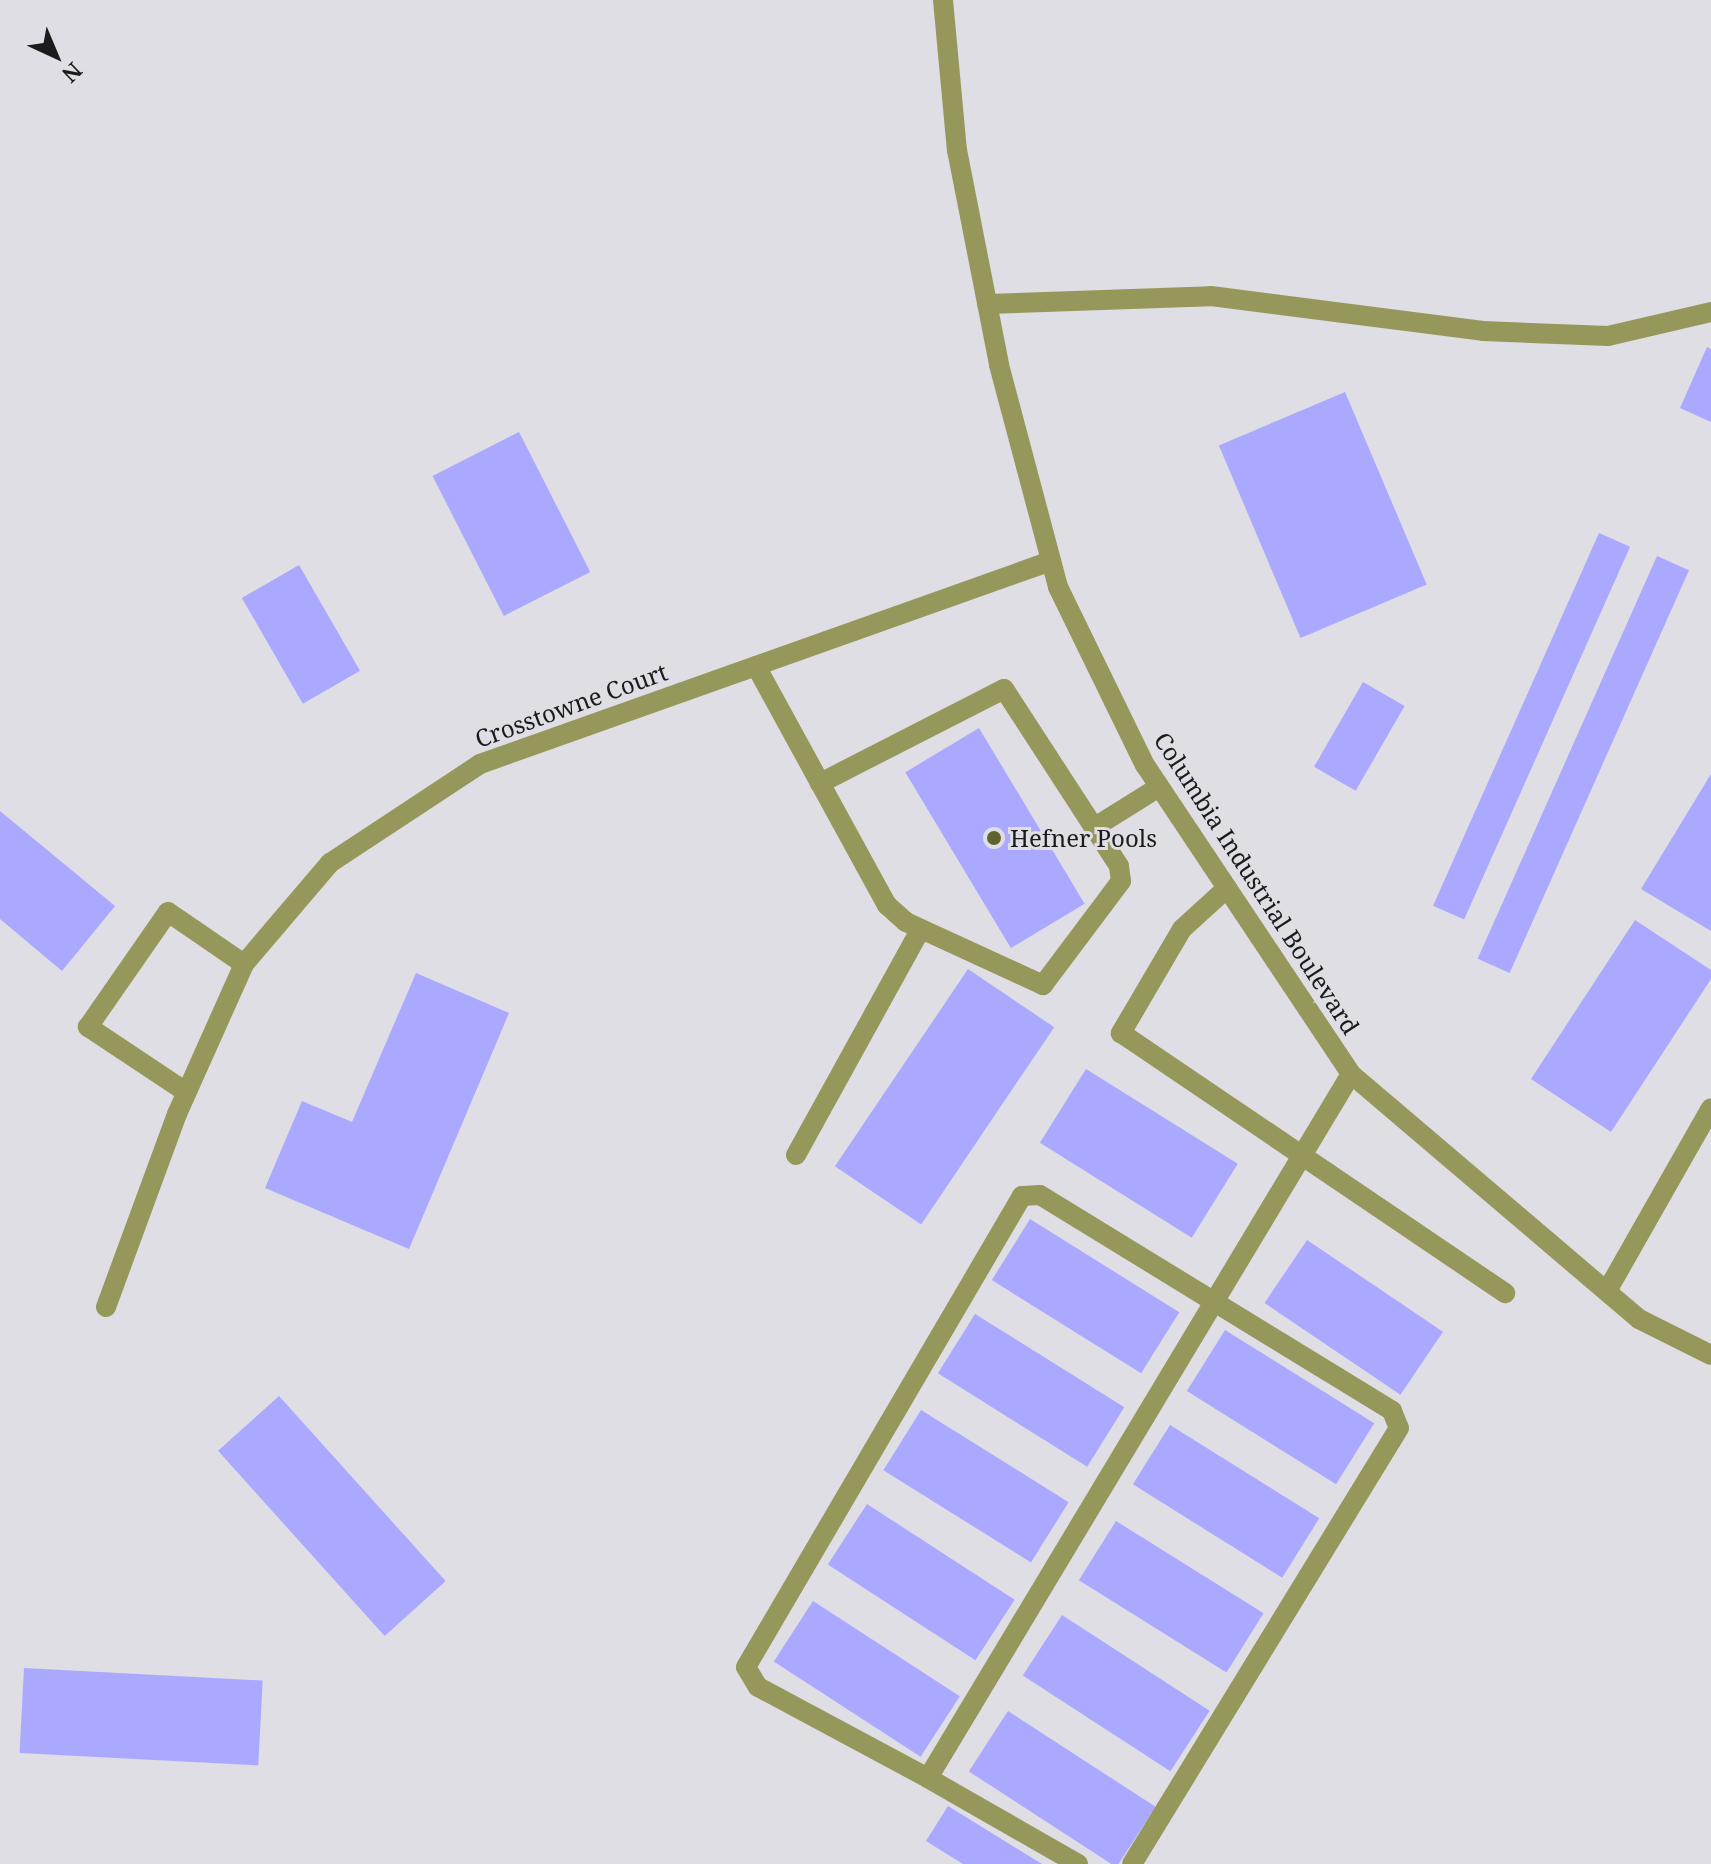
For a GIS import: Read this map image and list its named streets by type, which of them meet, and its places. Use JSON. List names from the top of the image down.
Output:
{
  "streets": {
    "street": ["Crosstowne Court", "Columbia Industrial Boulevard"]
  },
  "crossings": [
    ["Crosstowne Court", "Columbia Industrial Boulevard"]
  ],
  "places": ["Hefner Pools"],
  "north": "bottom right"
}
